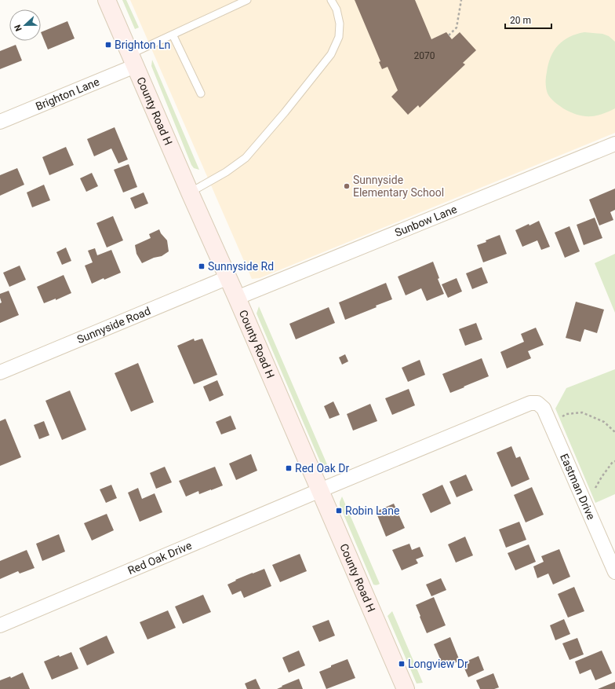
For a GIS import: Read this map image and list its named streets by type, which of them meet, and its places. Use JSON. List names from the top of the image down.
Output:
{
  "streets": {
    "street": [
      "Brighton Lane",
      "County Road H",
      "Sunbow Lane",
      "Sunnyside Road",
      "Eastman Drive",
      "Red Oak Drive"
    ]
  },
  "crossings": [
    ["Brighton Lane", "County Road H"],
    ["County Road H", "Sunbow Lane"],
    ["County Road H", "Sunnyside Road"],
    ["County Road H", "Eastman Drive"],
    ["County Road H", "Red Oak Drive"],
    ["Eastman Drive", "Red Oak Drive"]
  ],
  "places": {
    "transit": [
      "Brighton Ln",
      "Sunnyside Rd",
      "Red Oak Dr",
      "Robin Lane",
      "Longview Dr"
    ],
    "other": ["Sunnyside Elementary School"]
  },
  "house_numbers": ["2070"],
  "scale_bar": "20 m",
  "north": "left"
}
